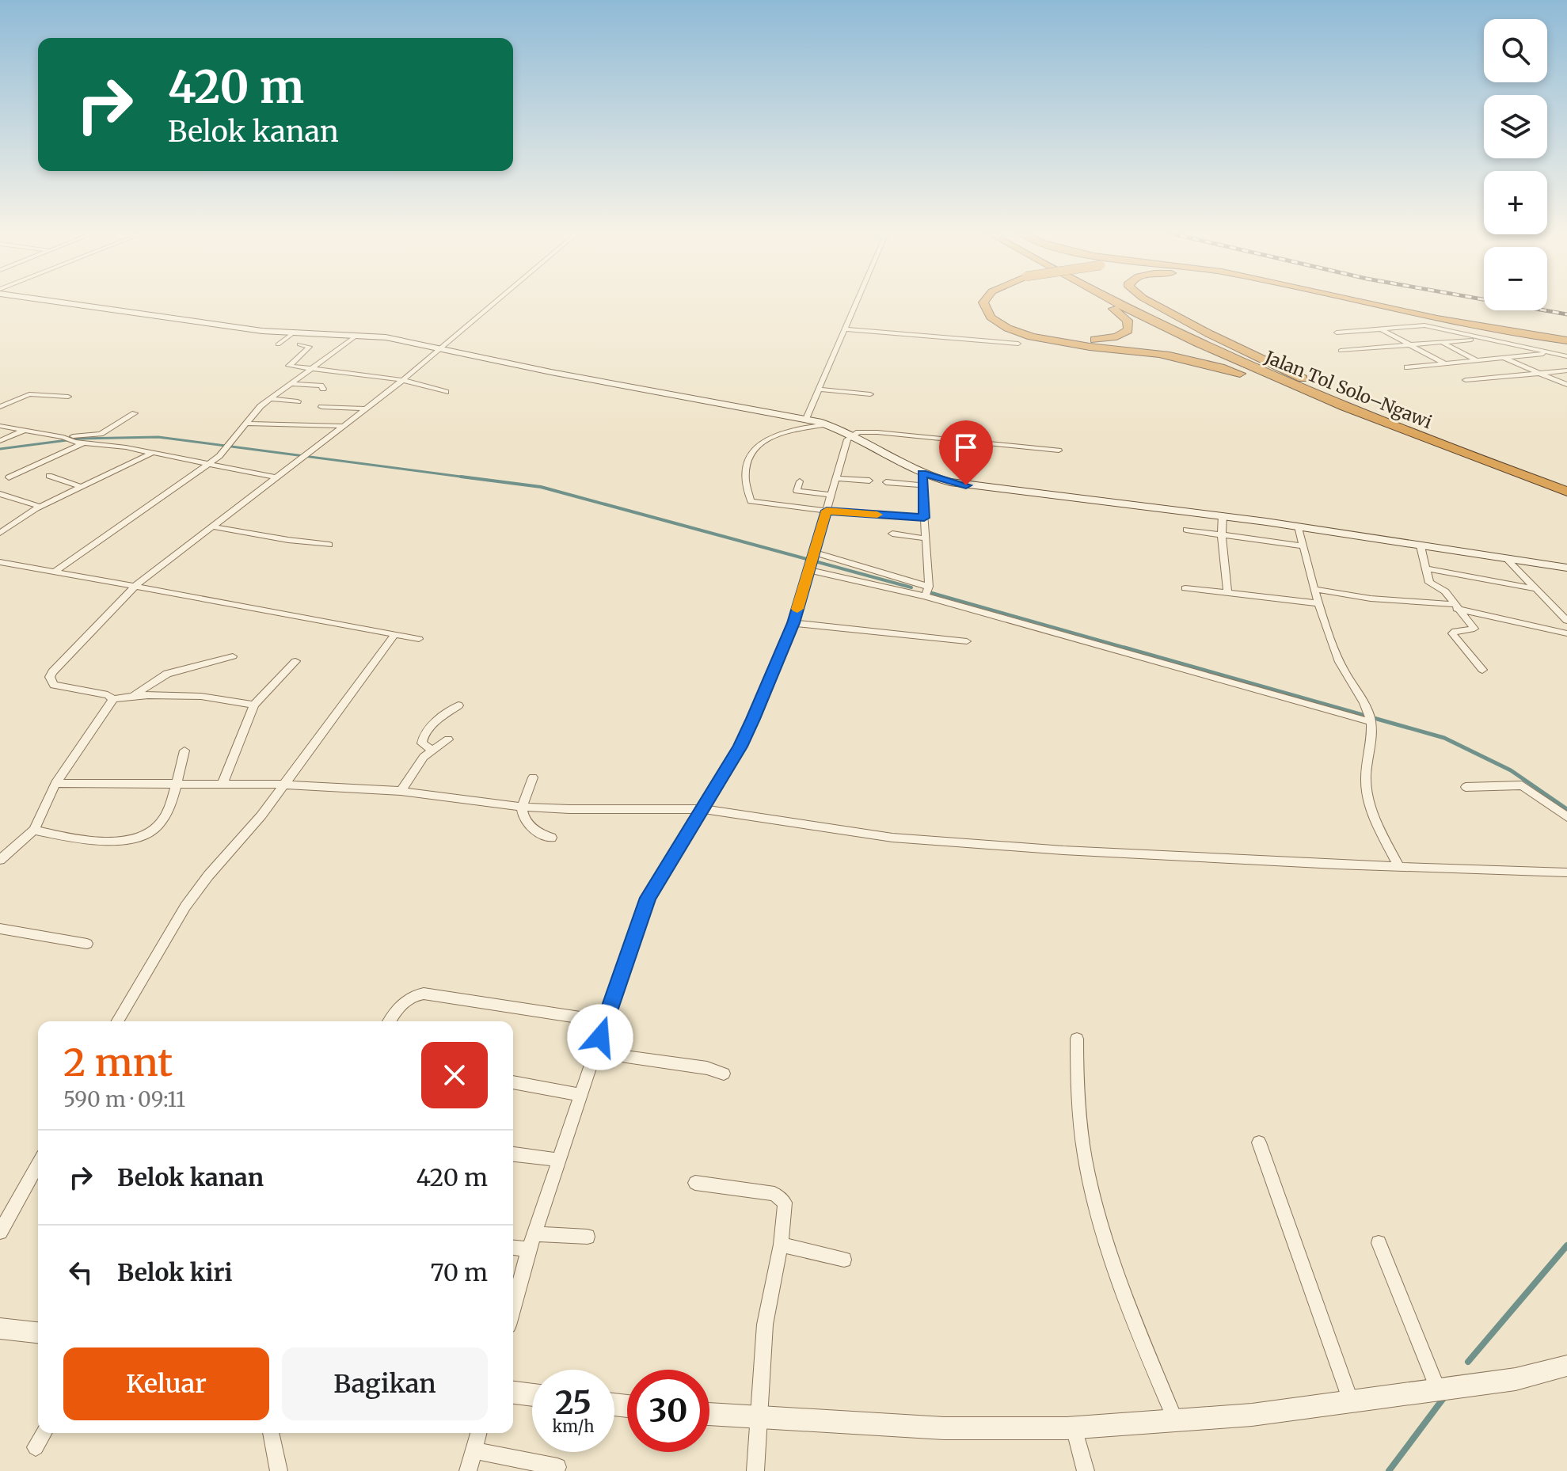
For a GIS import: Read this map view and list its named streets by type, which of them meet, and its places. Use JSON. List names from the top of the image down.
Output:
{
  "streets": {
    "highway": ["Jalan Tol Solo–Ngawi"]
  },
  "page": {
    "map_buttons": ["+", "−"],
    "turn": ["420 m", "Belok kanan"],
    "heading": ["2 mnt", "590 m · 09:11"],
    "list": [
      {
        "name": "Belok kanan",
        "value": "420 m"
      },
      {
        "name": "Belok kiri",
        "value": "70 m"
      }
    ],
    "buttons": ["Keluar", "Bagikan"],
    "speed": "25 km/h",
    "limit": "30"
  }
}
